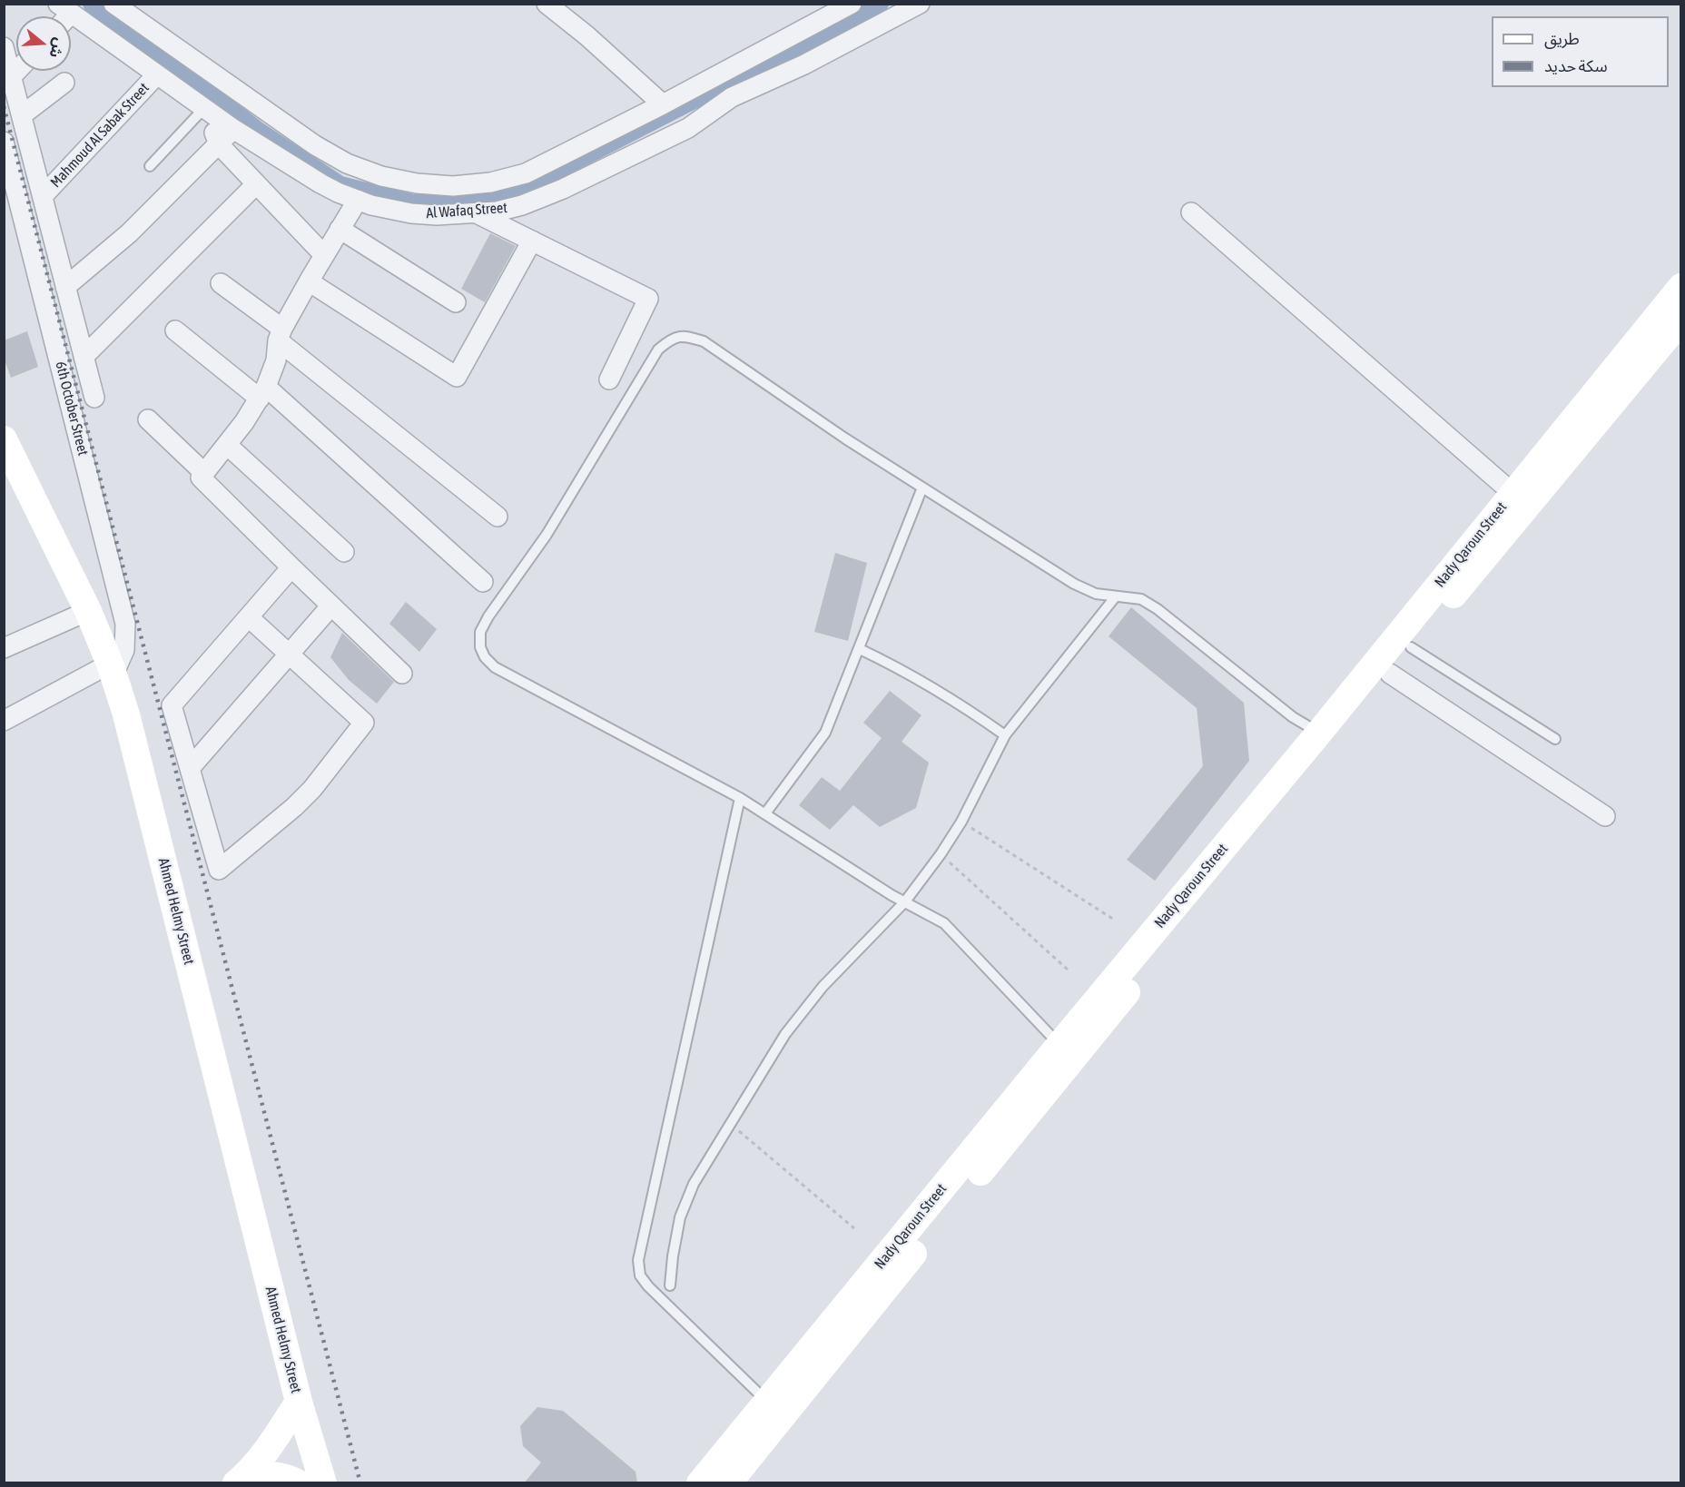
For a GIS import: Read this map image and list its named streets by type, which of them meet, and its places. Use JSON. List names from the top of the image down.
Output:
{
  "streets": {
    "main road": ["Nady Qaroun Street", "Ahmed Helmy Street"],
    "street": ["Mahmoud Al Sabak Street", "Al Wafaq Street", "6th October Street"]
  },
  "crossings": [
    ["Mahmoud Al Sabak Street", "Al Wafaq Street"],
    ["Mahmoud Al Sabak Street", "6th October Street"],
    ["6th October Street", "Ahmed Helmy Street"]
  ],
  "legend": ["طريق", "سكة حديد"],
  "north": "right"
}
